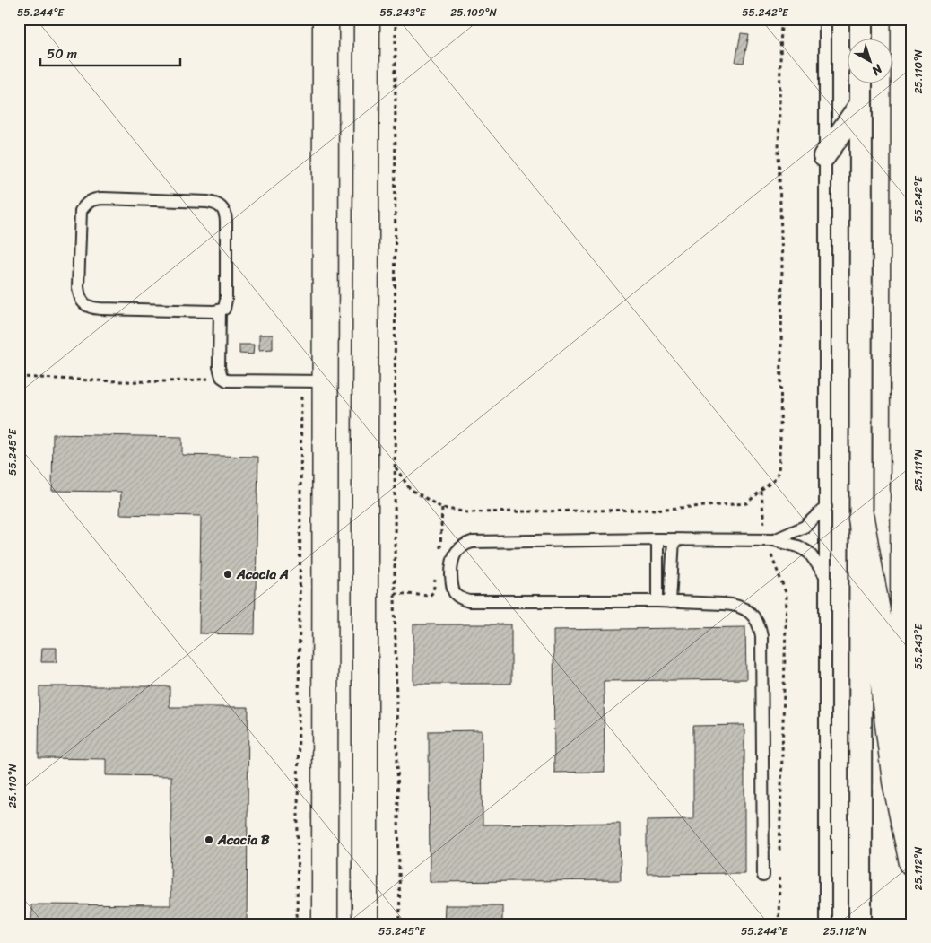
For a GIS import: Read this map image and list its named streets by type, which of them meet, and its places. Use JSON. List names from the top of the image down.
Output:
{
  "places": ["Acacia A", "Acacia B"],
  "scale_bar": "50 m",
  "north": "bottom right",
  "coordinates": [
    "55.244°E",
    "55.243°E",
    "25.109°N",
    "55.242°E",
    "25.110°N",
    "55.245°E",
    "25.111°N",
    "25.112°N"
  ]
}
